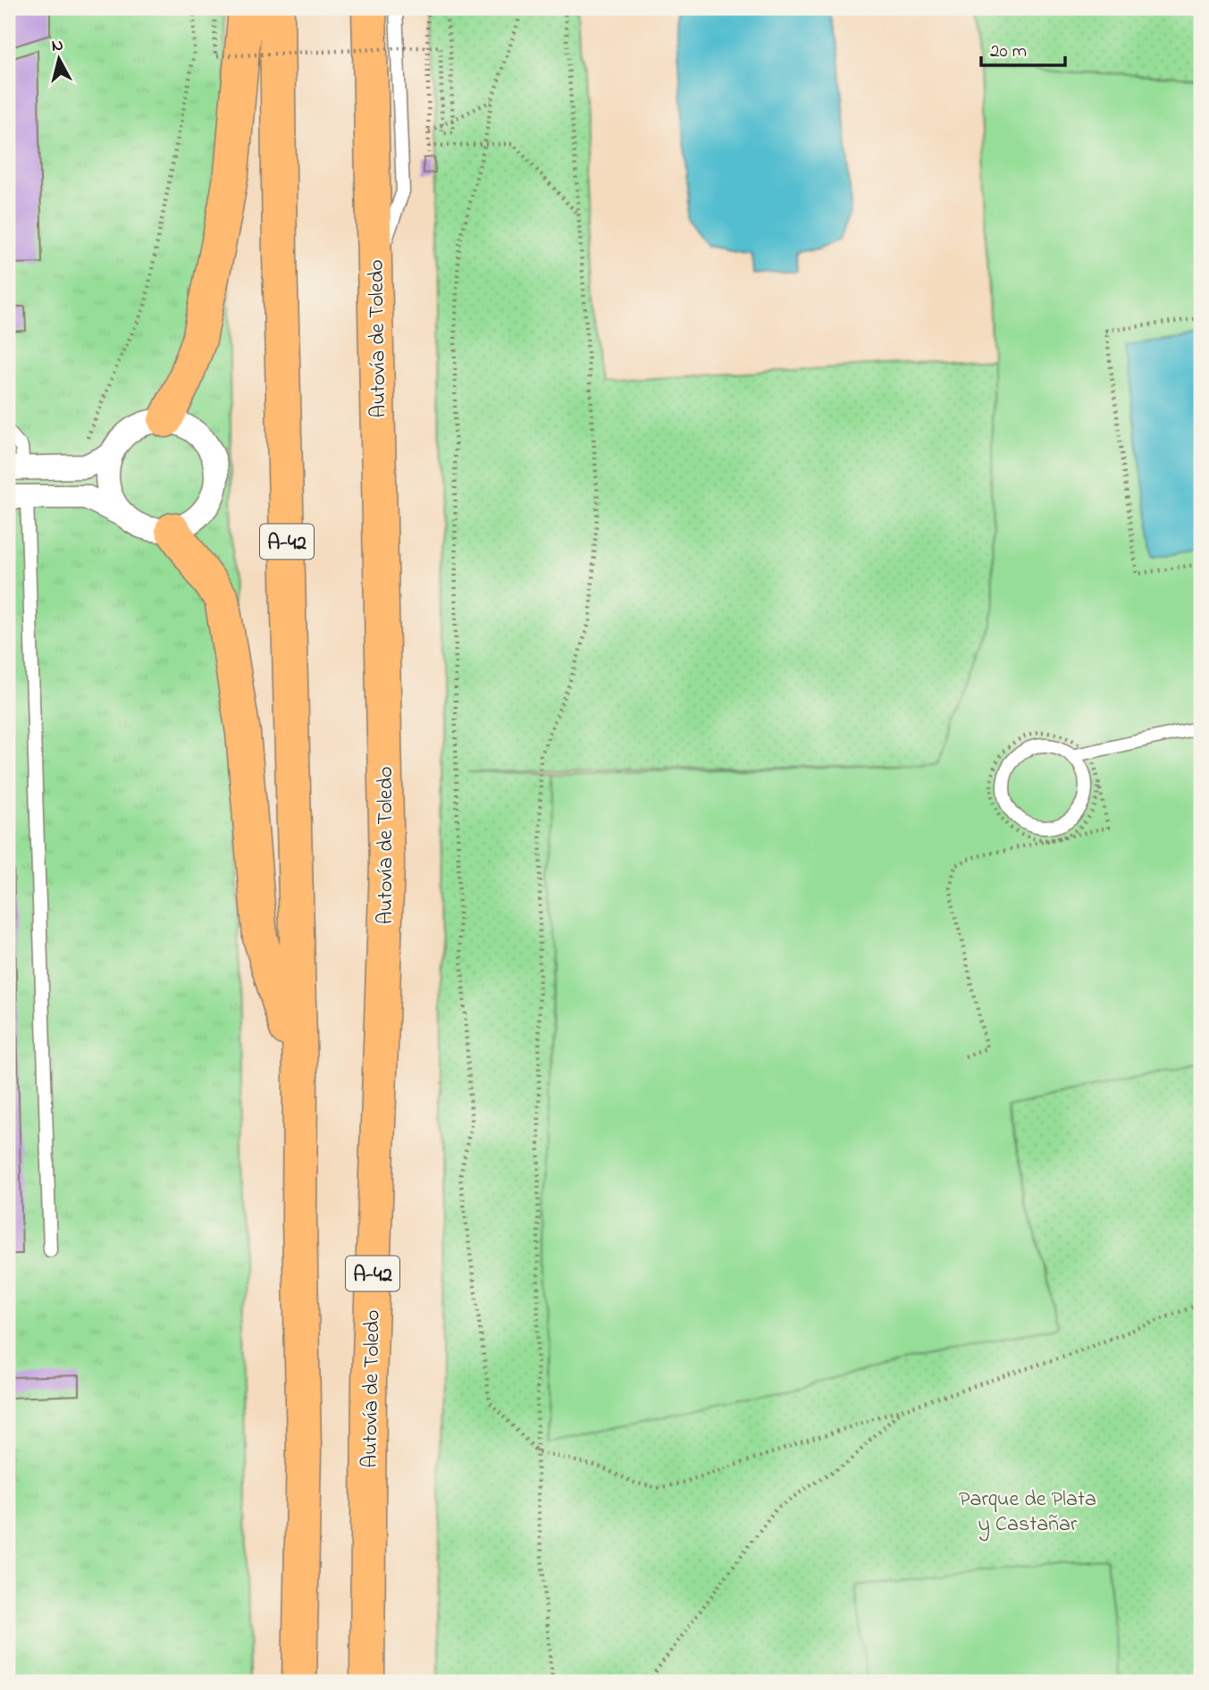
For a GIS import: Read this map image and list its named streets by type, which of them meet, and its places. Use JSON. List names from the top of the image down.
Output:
{
  "streets": {
    "highway": ["Autovía de Toledo", "A-42"]
  },
  "parks": ["Parque de Plata y Castañar"],
  "scale_bar": "20 m",
  "north": "top"
}
